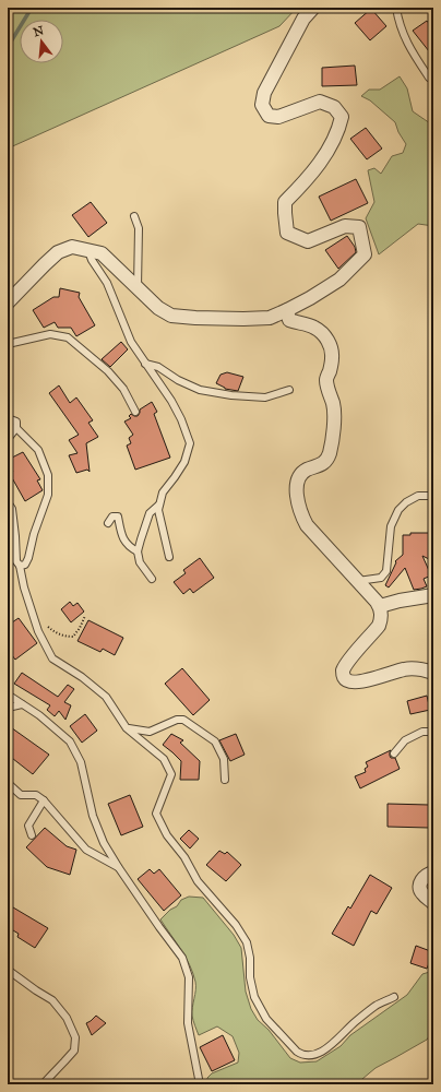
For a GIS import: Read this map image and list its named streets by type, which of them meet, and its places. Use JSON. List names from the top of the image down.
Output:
{
  "north": "top"
}
